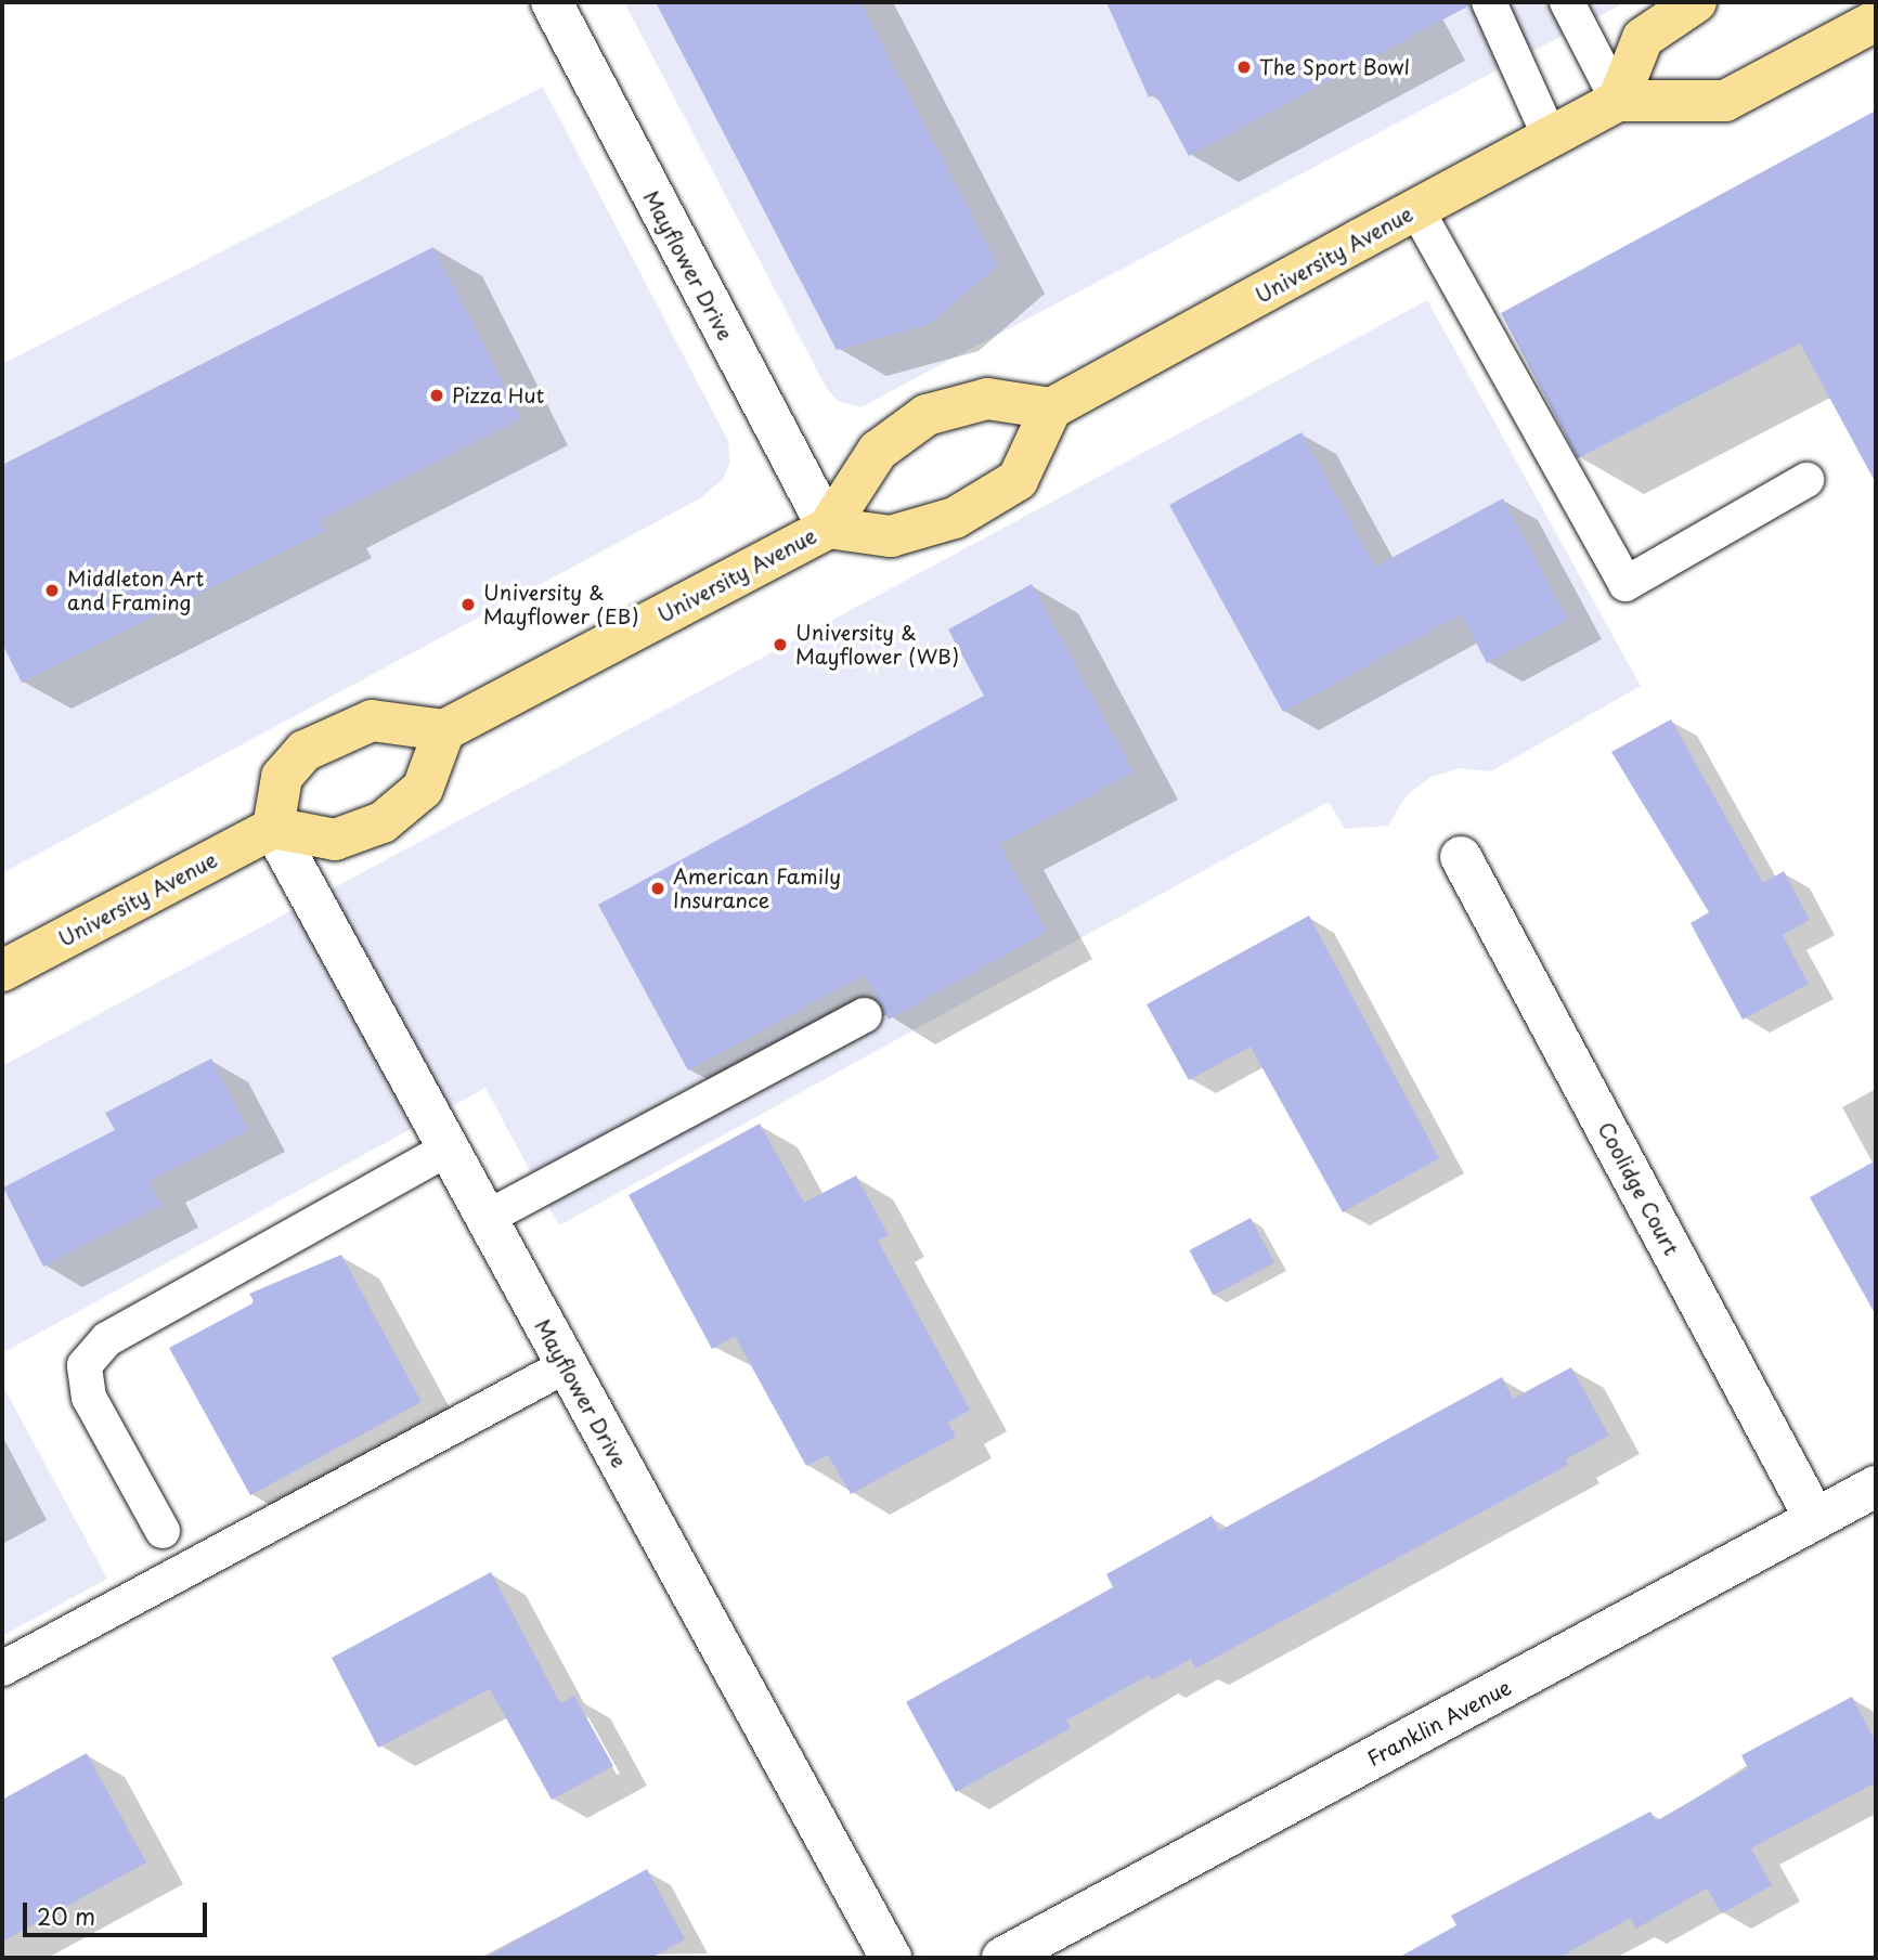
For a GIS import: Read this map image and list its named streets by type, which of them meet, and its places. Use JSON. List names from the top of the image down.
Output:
{
  "streets": {
    "main road": ["University Avenue"],
    "street": ["Mayflower Drive", "Coolidge Court", "Franklin Avenue"]
  },
  "crossings": [
    ["University Avenue", "Mayflower Drive"],
    ["Coolidge Court", "Franklin Avenue"]
  ],
  "places": [
    "The Sport Bowl",
    "Pizza Hut",
    "Middleton Art and Framing",
    "University & Mayflower (EB)",
    "University & Mayflower (WB)",
    "American Family Insurance"
  ],
  "scale_bar": "20 m"
}
